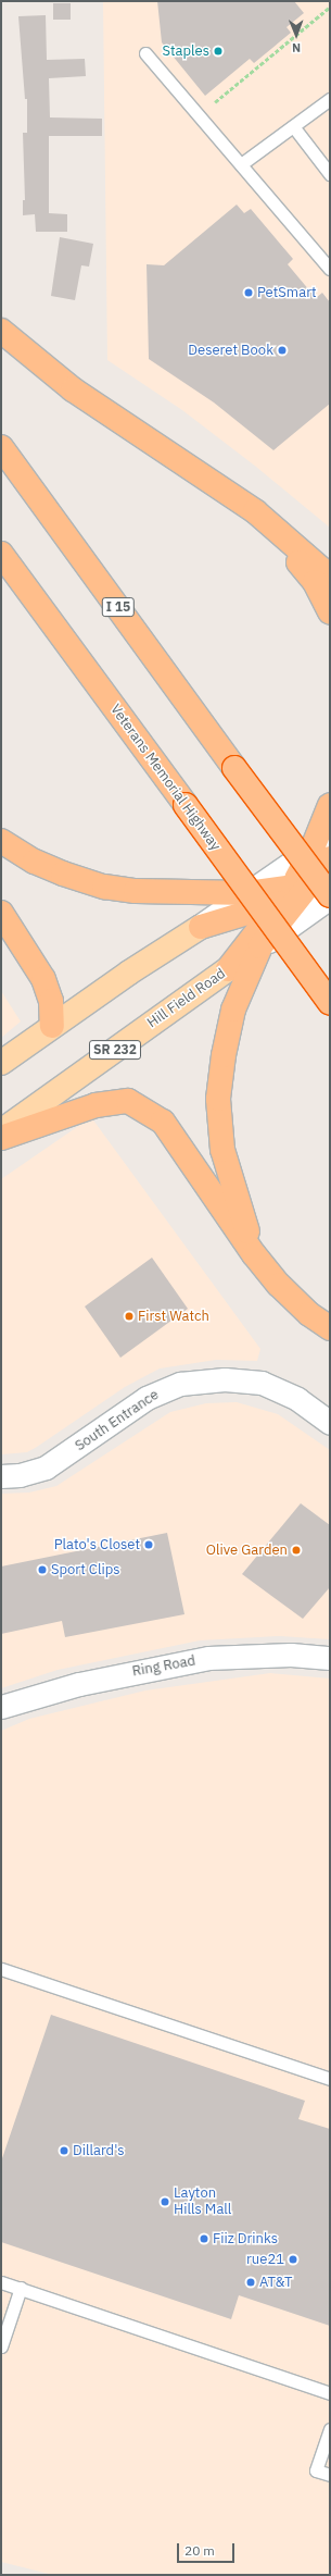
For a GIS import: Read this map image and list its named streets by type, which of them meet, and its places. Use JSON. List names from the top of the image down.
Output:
{
  "streets": {
    "highway": ["I 15", "Veterans Memorial Highway"],
    "main road": ["Hill Field Road", "SR 232"],
    "street": ["South Entrance", "Ring Road"]
  },
  "places": [
    "Staples",
    "PetSmart",
    "Deseret Book",
    "First Watch",
    "Plato's Closet",
    "Olive Garden",
    "Sport Clips",
    "Dillard's",
    "Layton Hills Mall",
    "Fiiz Drinks",
    "rue21",
    "AT&T"
  ],
  "scale_bar": "20 m",
  "north": "bottom"
}
